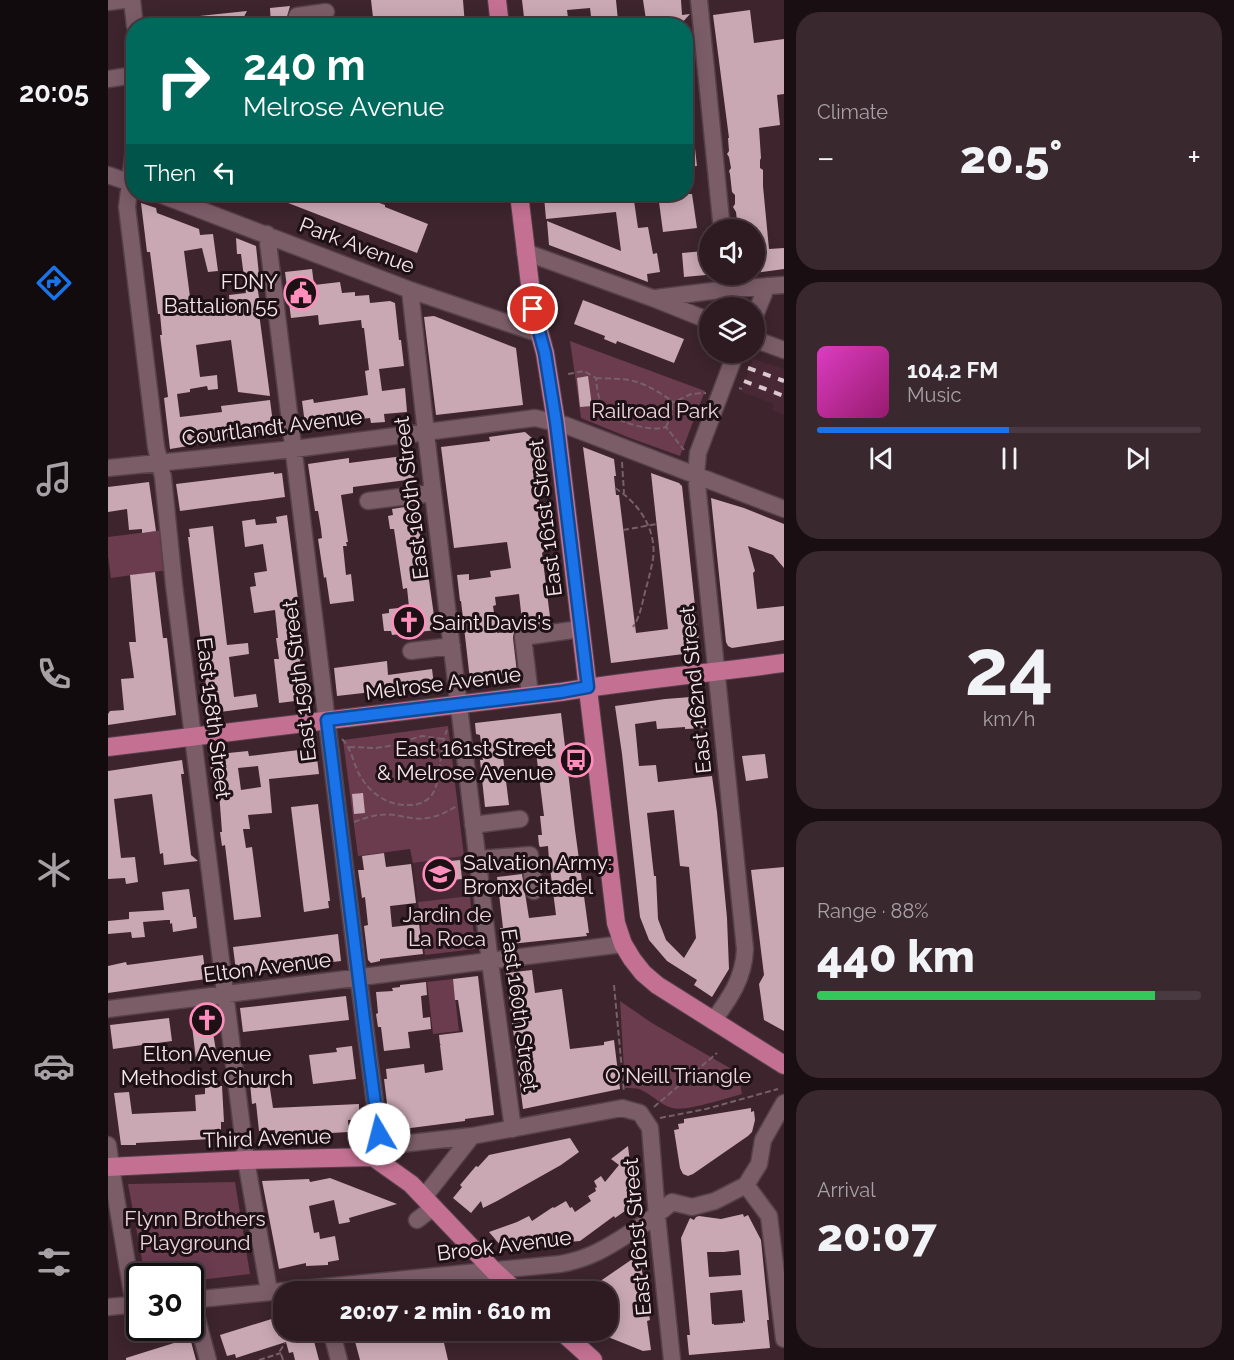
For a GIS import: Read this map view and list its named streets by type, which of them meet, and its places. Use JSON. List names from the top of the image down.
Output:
{
  "streets": {
    "main road": ["East 161st Street", "Melrose Avenue", "Third Avenue"],
    "street": [
      "Park Avenue",
      "Courtlandt Avenue",
      "East 160th Street",
      "East 159th Street",
      "East 162nd Street",
      "East 158th Street",
      "Elton Avenue",
      "Brook Avenue"
    ]
  },
  "crossings": [
    ["Park Avenue", "East 160th Street"],
    ["Park Avenue", "East 161st Street"],
    ["Park Avenue", "East 159th Street"],
    ["Courtlandt Avenue", "East 160th Street"],
    ["Courtlandt Avenue", "East 161st Street"],
    ["Courtlandt Avenue", "East 159th Street"],
    ["Courtlandt Avenue", "East 162nd Street"],
    ["Courtlandt Avenue", "East 158th Street"],
    ["East 160th Street", "Melrose Avenue"],
    ["East 160th Street", "Elton Avenue"],
    ["East 161st Street", "Melrose Avenue"],
    ["East 161st Street", "Elton Avenue"],
    ["East 161st Street", "Brook Avenue"],
    ["East 159th Street", "Melrose Avenue"],
    ["East 159th Street", "Elton Avenue"],
    ["East 159th Street", "Third Avenue"],
    ["Melrose Avenue", "East 162nd Street"],
    ["Melrose Avenue", "East 158th Street"],
    ["East 158th Street", "Elton Avenue"],
    ["East 158th Street", "Third Avenue"],
    ["East 158th Street", "Brook Avenue"]
  ],
  "parks": [
    "Railroad Park",
    "Jardin de La Roca",
    "O'Neill Triangle",
    "Flynn Brothers Playground"
  ],
  "places": {
    "public building": ["FDNY Battalion 55"],
    "church": ["Saint Davis's", "Elton Avenue Methodist Church"],
    "bus stop": ["East 161st Street & Melrose Avenue"],
    "school or university": ["Salvation Army: Bronx Citadel"]
  },
  "page": {
    "tabs": "20:05",
    "tile": [
      "Climate",
      ["24", "km/h"],
      ["Range · 88%", "440 km"],
      ["Arrival", "20:07"]
    ],
    "turn": ["240 m", "Melrose Avenue"],
    "heat": ["−", "20.5°", "+"],
    "then": "Then",
    "song": ["104.2 FM", "Music"],
    "limit": "30",
    "trip": "20:07 · 2 min · 610 m"
  }
}
